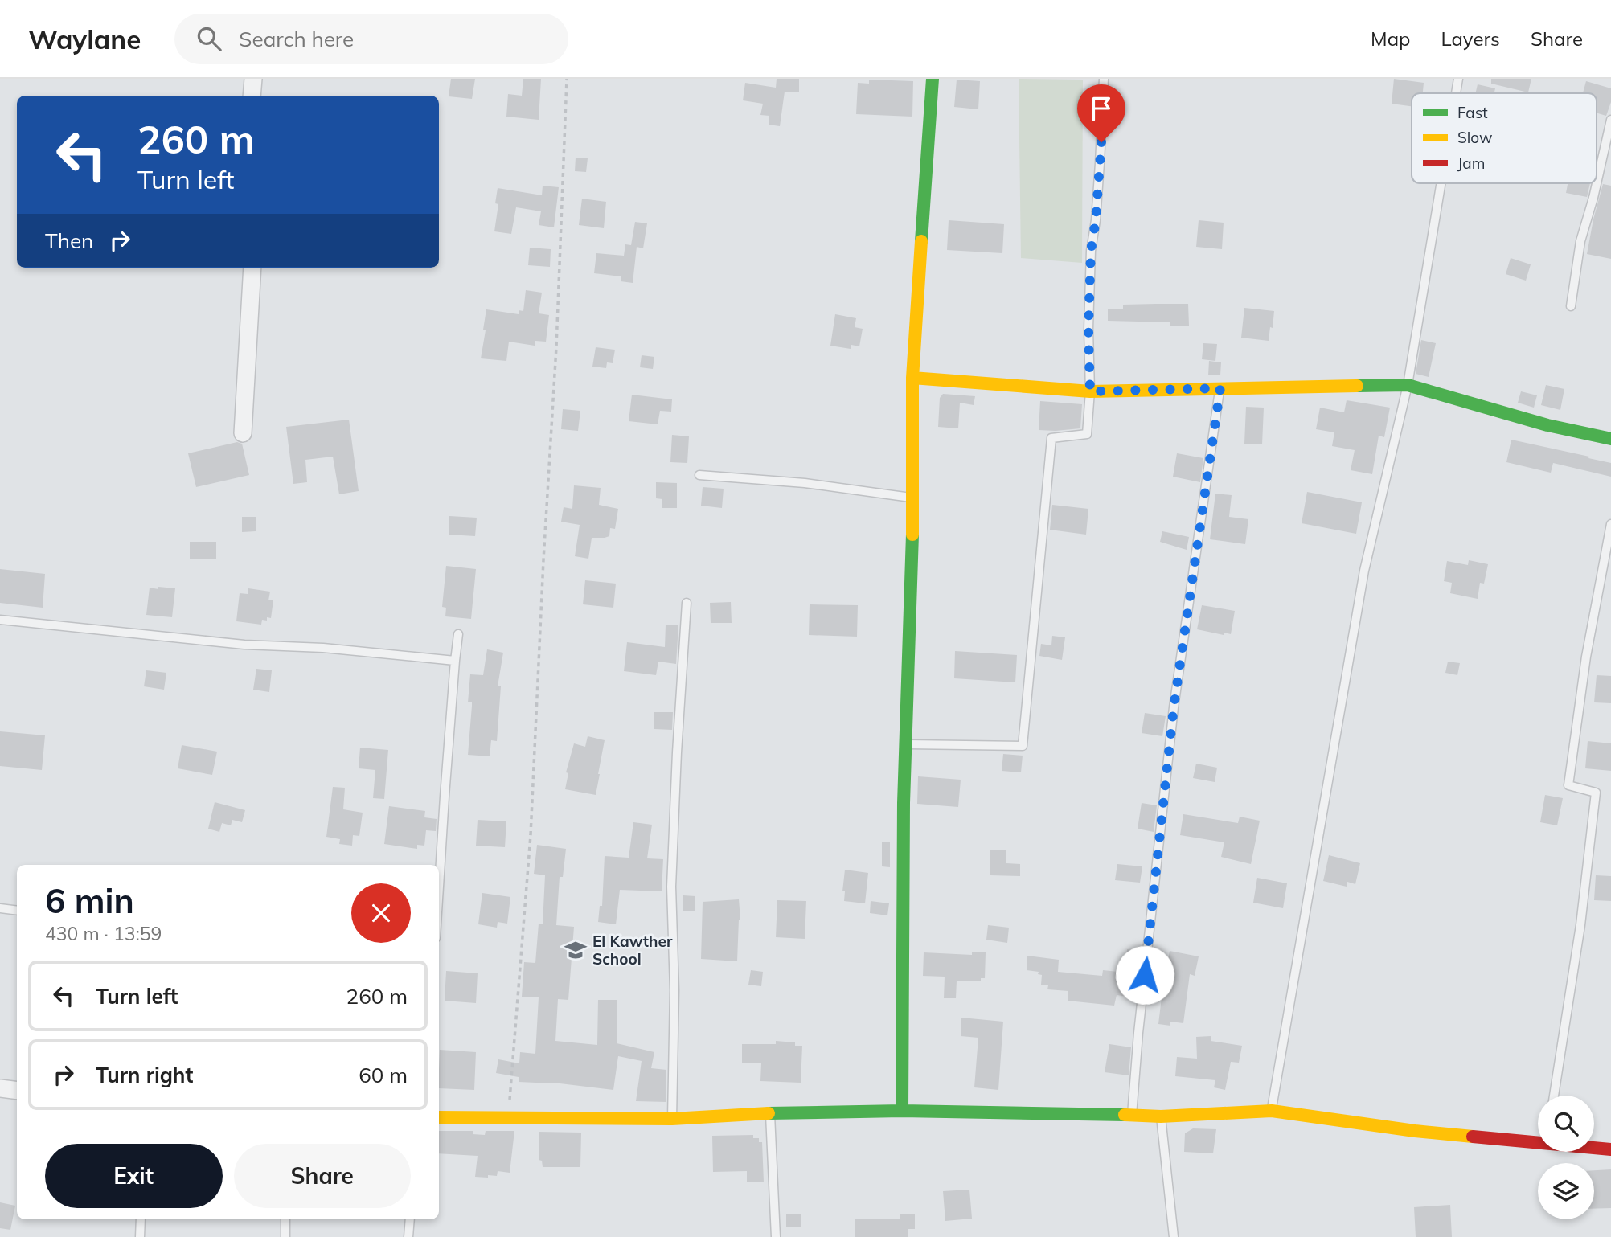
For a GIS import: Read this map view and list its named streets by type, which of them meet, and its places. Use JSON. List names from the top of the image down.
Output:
{
  "places": {
    "school or university": ["El Kawther School"]
  },
  "legend": ["Fast", "Slow", "Jam"],
  "page": {
    "header": "Waylane",
    "search": "Search here",
    "nav": ["Map", "Layers", "Share"],
    "turn": ["260 m", "Turn left"],
    "then": "Then",
    "heading": ["6 min", "430 m · 13:59"],
    "list": [
      {
        "name": "Turn left",
        "value": "260 m"
      },
      {
        "name": "Turn right",
        "value": "60 m"
      }
    ],
    "buttons": ["Exit", "Share"]
  }
}
